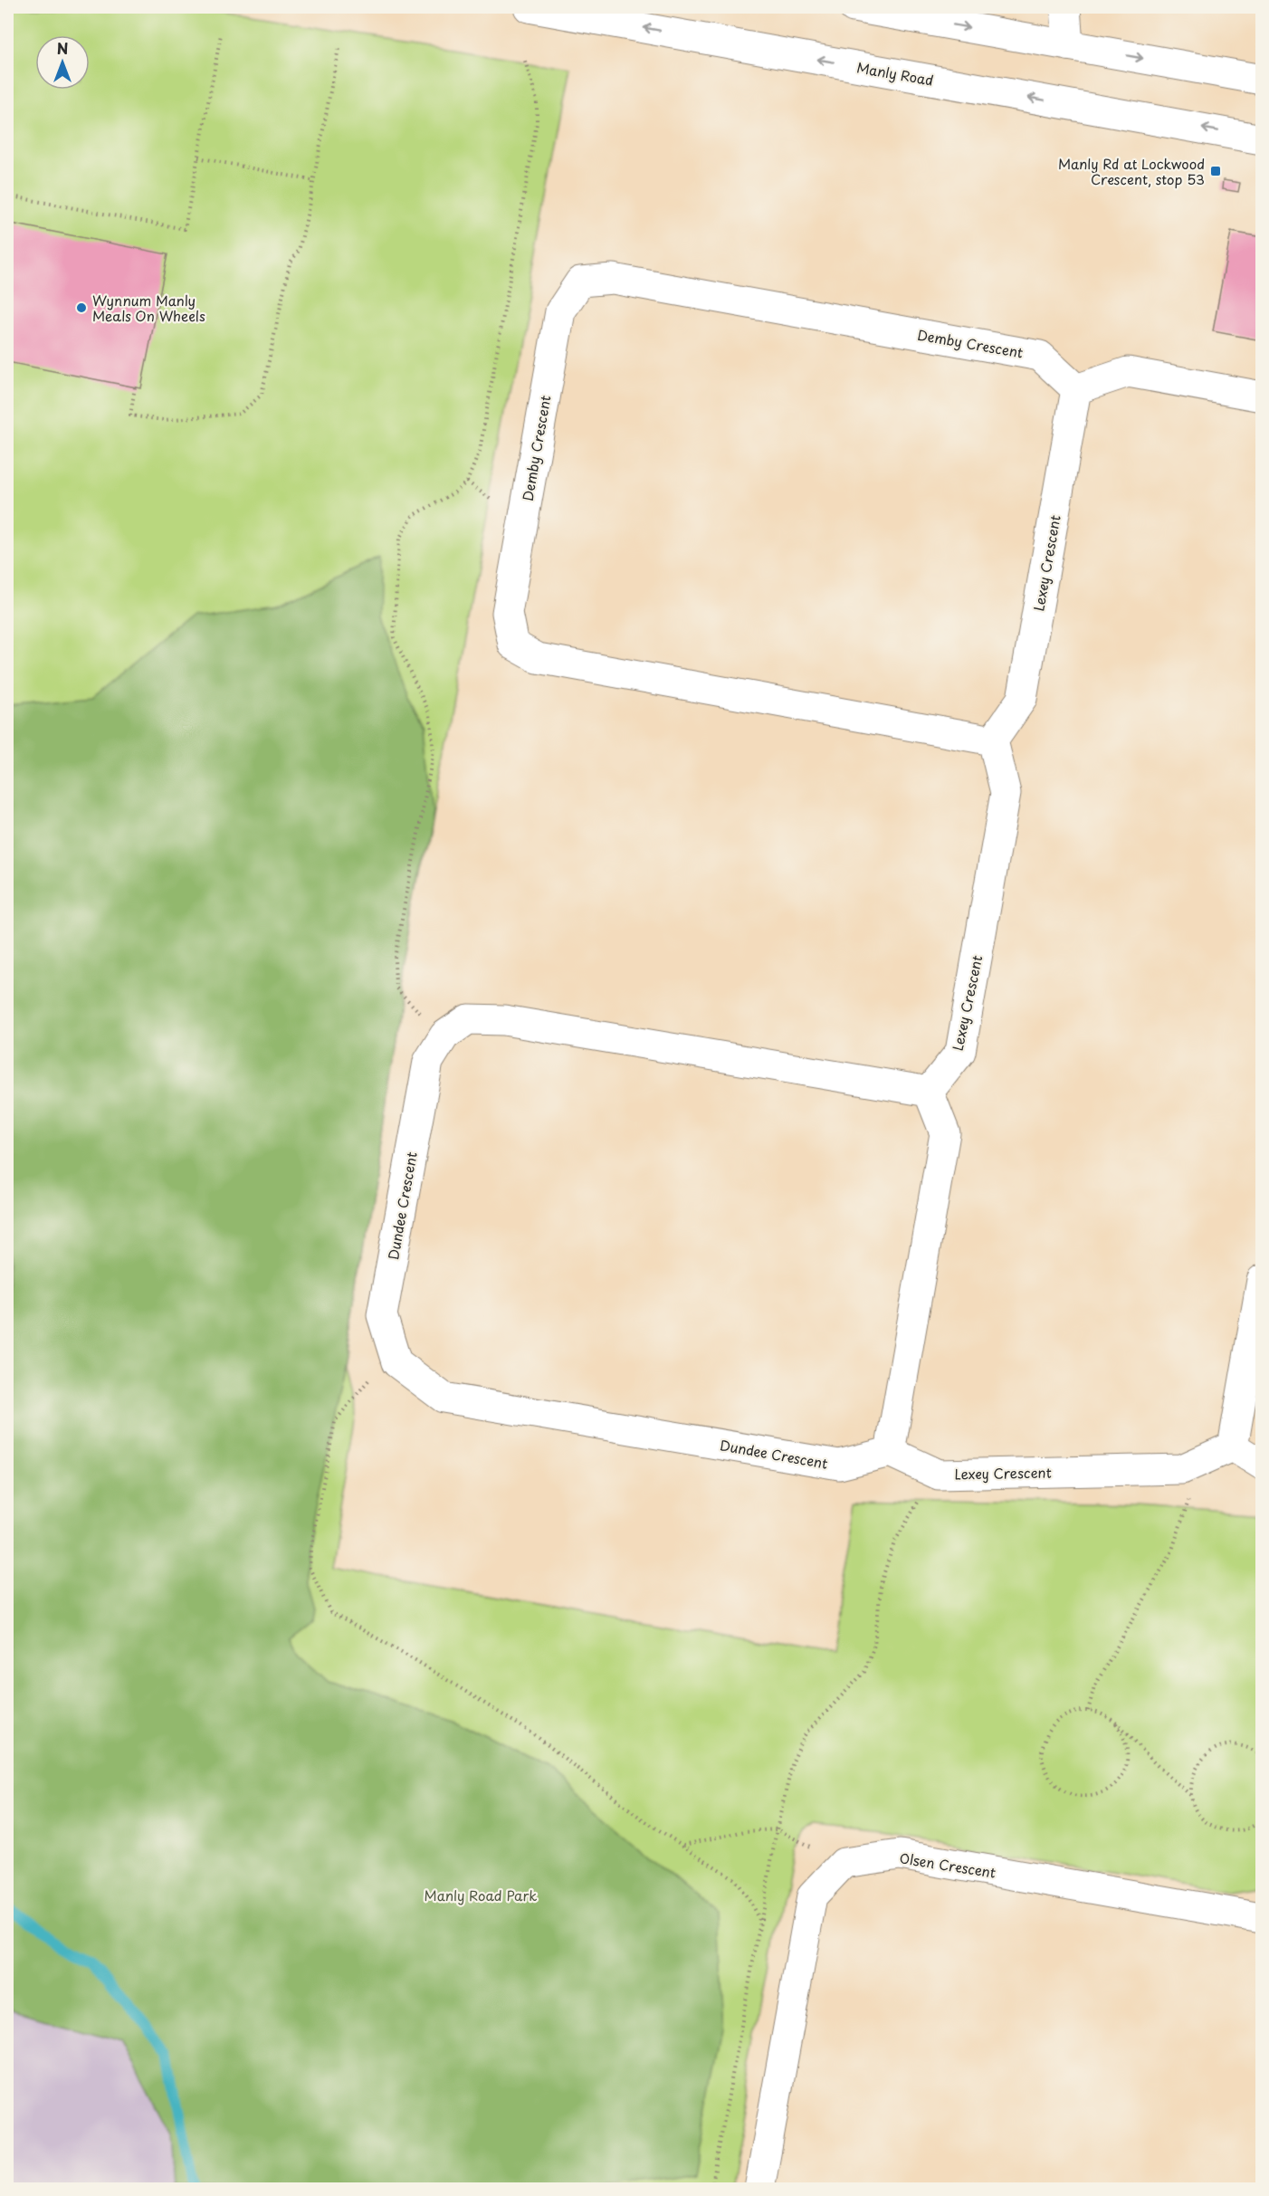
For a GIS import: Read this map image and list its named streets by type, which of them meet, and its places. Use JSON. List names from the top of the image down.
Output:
{
  "streets": {
    "street": [
      "Manly Road",
      "Demby Crescent",
      "Lexey Crescent",
      "Dundee Crescent",
      "Olsen Crescent"
    ]
  },
  "crossings": [
    ["Demby Crescent", "Lexey Crescent"],
    ["Lexey Crescent", "Dundee Crescent"]
  ],
  "parks": ["Manly Road Park"],
  "places": {
    "transit": ["Manly Rd at Lockwood Crescent, stop 53"],
    "other": ["Wynnum Manly Meals On Wheels"]
  },
  "north": "top"
}
